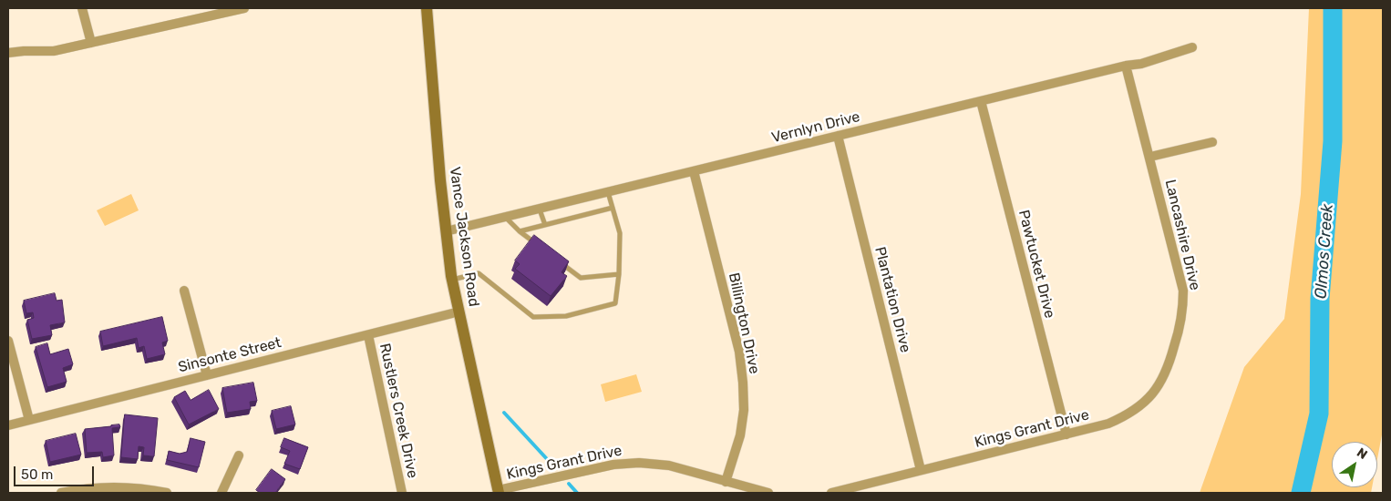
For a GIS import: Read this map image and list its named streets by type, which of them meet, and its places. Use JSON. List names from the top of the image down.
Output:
{
  "streets": {
    "main road": ["Vance Jackson Road"],
    "street": [
      "Vernlyn Drive",
      "Lancashire Drive",
      "Pawtucket Drive",
      "Plantation Drive",
      "Billington Drive",
      "Sinsonte Street",
      "Rustlers Creek Drive",
      "Kings Grant Drive"
    ]
  },
  "crossings": [
    ["Vernlyn Drive", "Lancashire Drive"],
    ["Vernlyn Drive", "Vance Jackson Road"],
    ["Vernlyn Drive", "Pawtucket Drive"],
    ["Vernlyn Drive", "Plantation Drive"],
    ["Vernlyn Drive", "Billington Drive"],
    ["Lancashire Drive", "Kings Grant Drive"],
    ["Vance Jackson Road", "Sinsonte Street"],
    ["Vance Jackson Road", "Kings Grant Drive"],
    ["Pawtucket Drive", "Kings Grant Drive"],
    ["Plantation Drive", "Kings Grant Drive"],
    ["Billington Drive", "Kings Grant Drive"],
    ["Sinsonte Street", "Rustlers Creek Drive"]
  ],
  "water": ["Olmos Creek"],
  "scale_bar": "50 m",
  "north": "top right"
}
